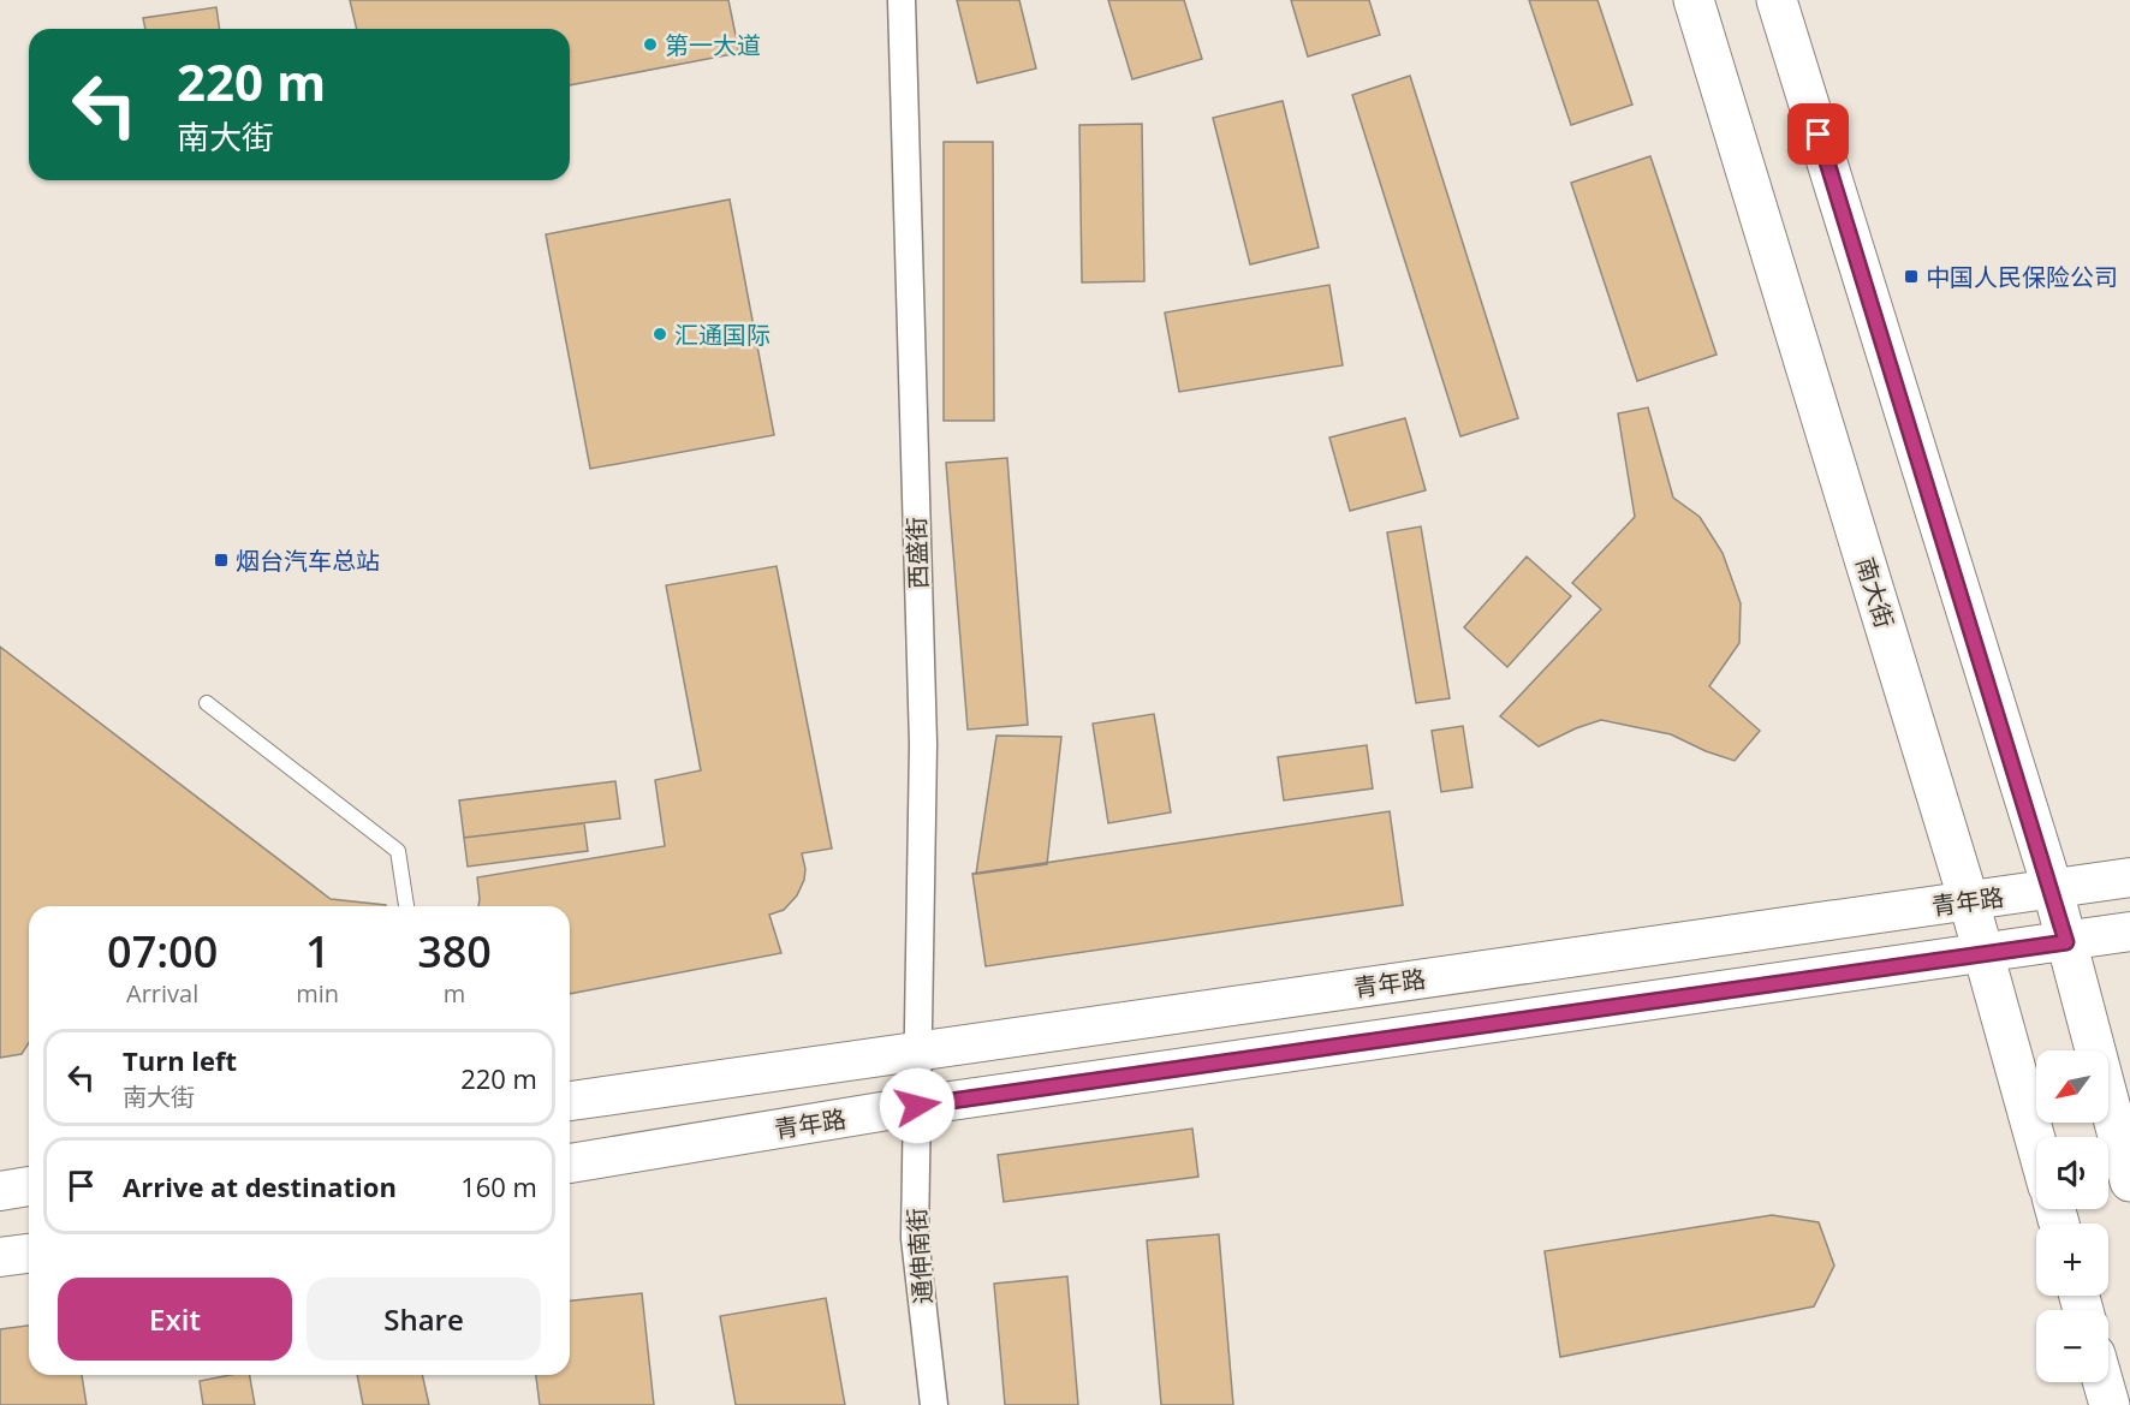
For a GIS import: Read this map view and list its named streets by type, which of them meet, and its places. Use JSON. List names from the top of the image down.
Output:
{
  "streets": {
    "main road": ["南大街", "青年路"],
    "street": ["西盛街", "通伸南街"]
  },
  "crossings": [
    ["西盛街", "青年路"],
    ["西盛街", "通伸南街"],
    ["南大街", "青年路"],
    ["青年路", "通伸南街"]
  ],
  "places": {
    "other": ["第一大道", "汇通国际"],
    "transit": ["中国人民保险公司", "烟台汽车总站"]
  },
  "north": "bottom left",
  "page": {
    "turn": ["220 m", "南大街"],
    "eta": [
      "07:00",
      "Arrival",
      "1",
      "min",
      "380",
      "m"
    ],
    "list": [
      {
        "name": "Turn left",
        "note": "南大街",
        "value": "220 m"
      },
      {
        "name": "Arrive at destination",
        "value": "160 m"
      }
    ],
    "map_buttons": ["+", "−"],
    "buttons": ["Exit", "Share"]
  }
}
